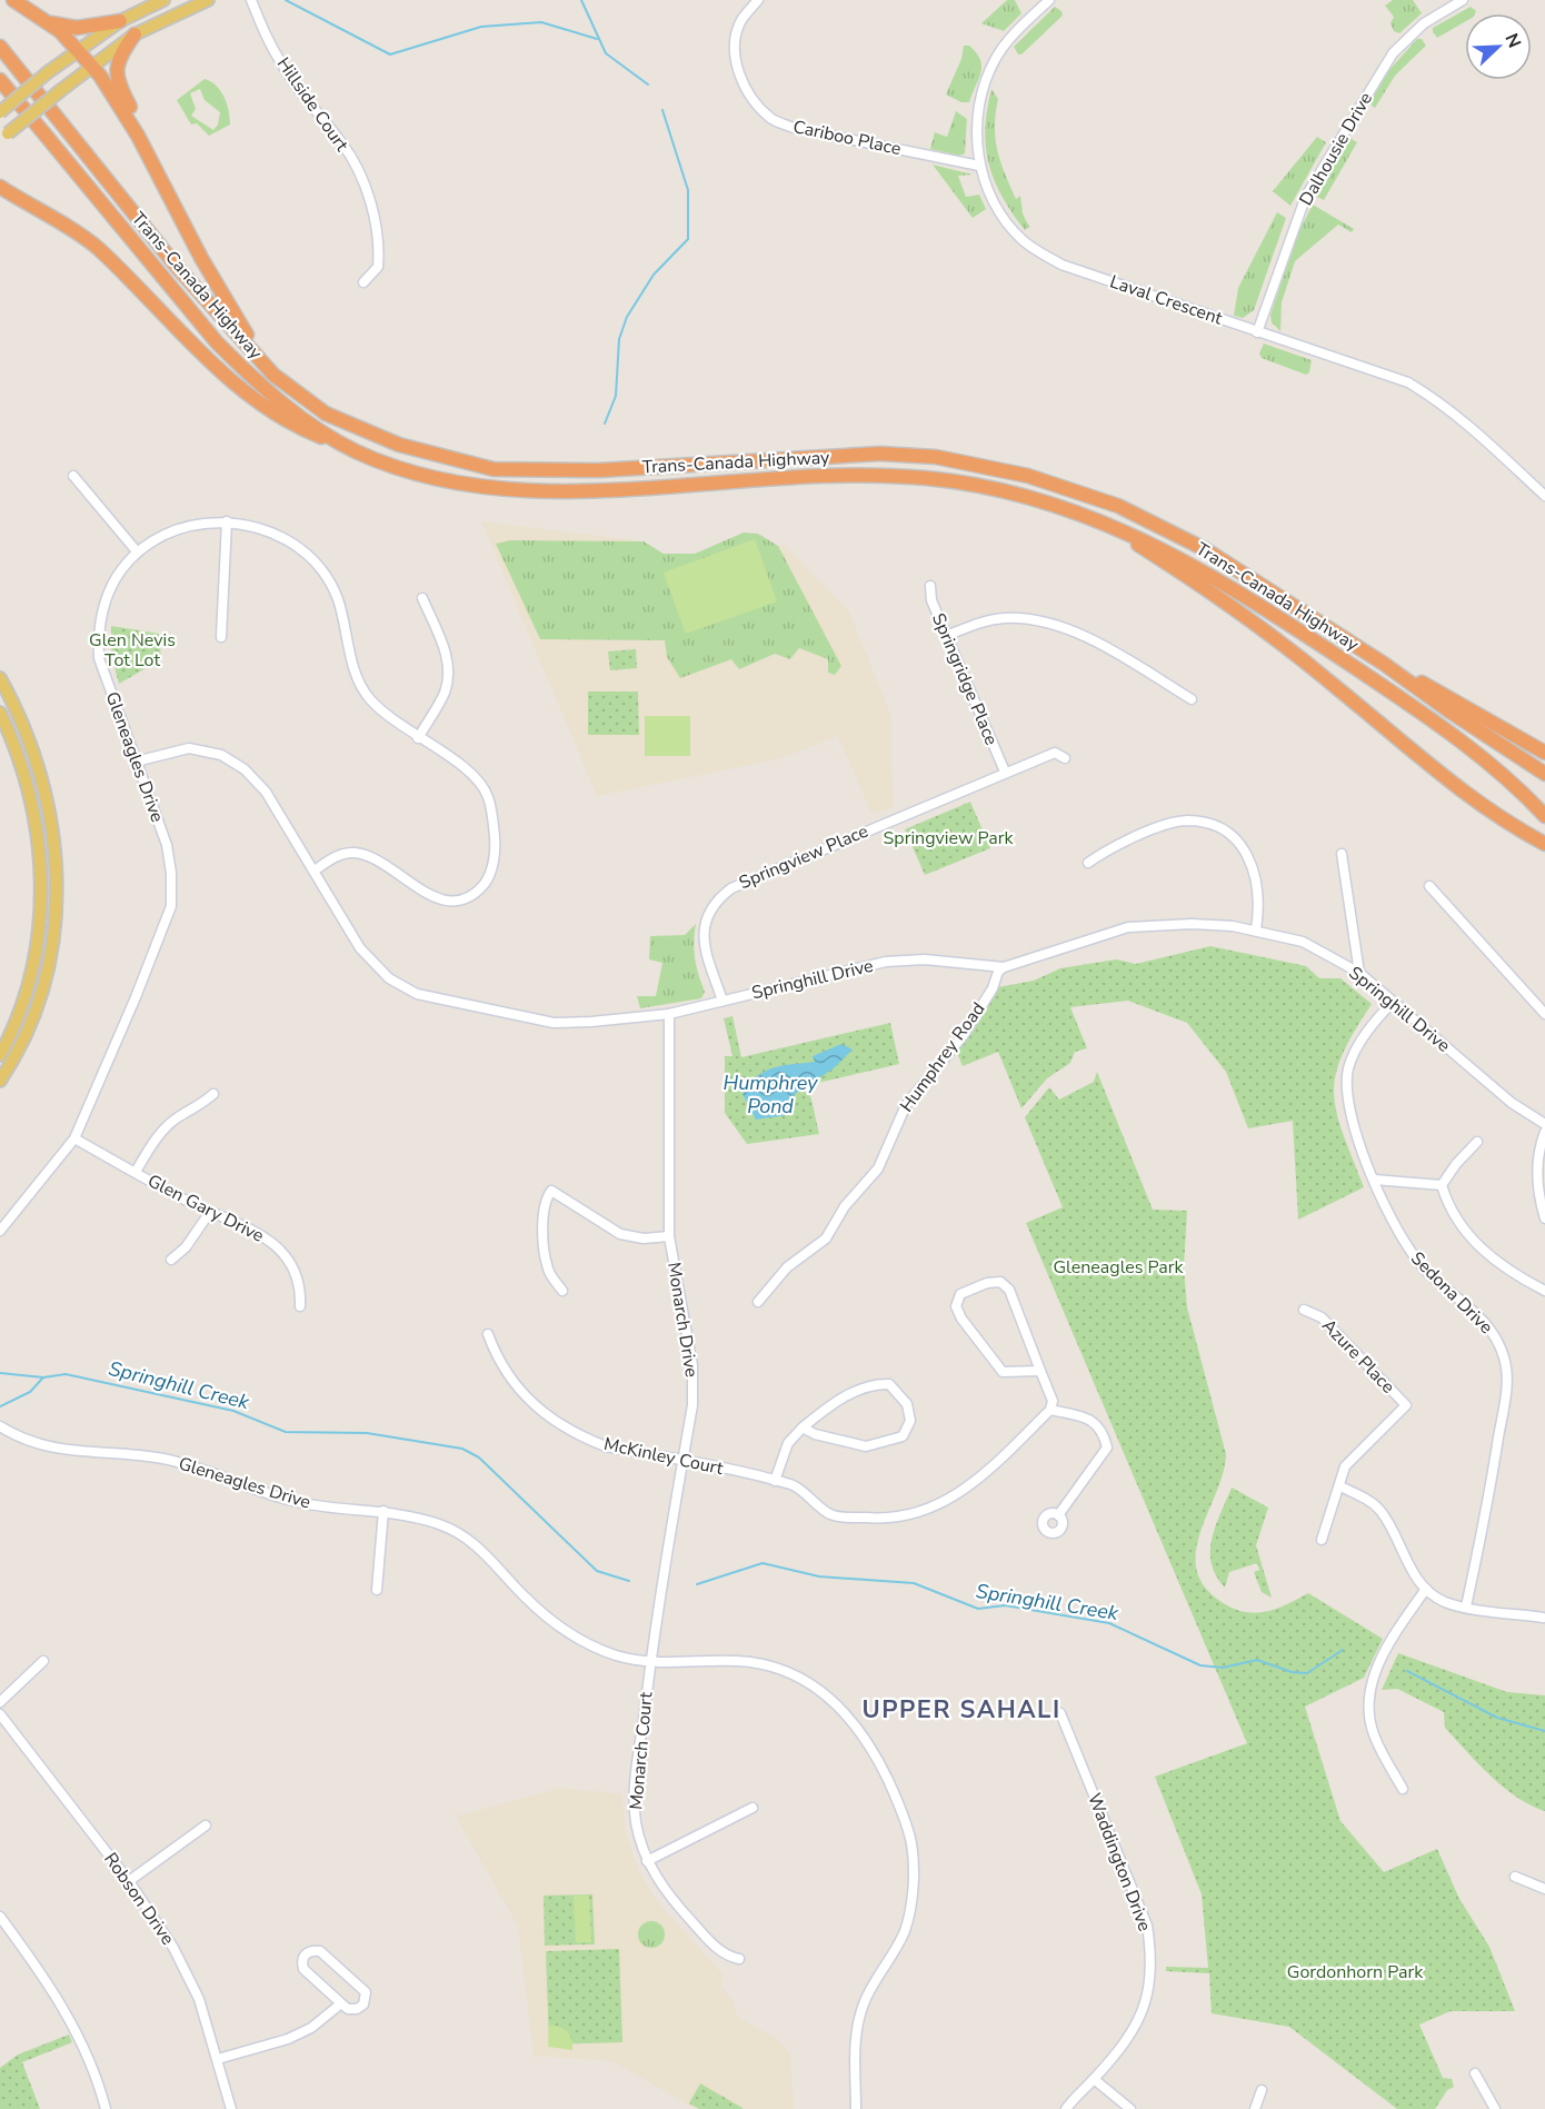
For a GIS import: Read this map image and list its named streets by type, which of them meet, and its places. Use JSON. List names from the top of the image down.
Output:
{
  "streets": {
    "highway": ["Trans-Canada Highway"],
    "street": [
      "Hillside Court",
      "Cariboo Place",
      "Dalhousie Drive",
      "Laval Crescent",
      "Springridge Place",
      "Gleneagles Drive",
      "Springview Place",
      "Springhill Drive",
      "Humphrey Road",
      "Glen Gary Drive",
      "Sedona Drive",
      "Monarch Drive",
      "Azure Place",
      "McKinley Court",
      "Monarch Court",
      "Waddington Drive",
      "Robson Drive"
    ]
  },
  "crossings": [
    ["Cariboo Place", "Laval Crescent"],
    ["Dalhousie Drive", "Laval Crescent"],
    ["Springridge Place", "Springview Place"],
    ["Gleneagles Drive", "Springhill Drive"],
    ["Gleneagles Drive", "Glen Gary Drive"],
    ["Gleneagles Drive", "Monarch Drive"],
    ["Gleneagles Drive", "Monarch Court"],
    ["Springview Place", "Springhill Drive"],
    ["Springhill Drive", "Humphrey Road"],
    ["Springhill Drive", "Sedona Drive"],
    ["Springhill Drive", "Monarch Drive"],
    ["Monarch Drive", "McKinley Court"],
    ["Monarch Drive", "Monarch Court"]
  ],
  "districts": ["UPPER SAHALI"],
  "water": ["Humphrey Pond", "Springhill Creek"],
  "parks": [
    "Glen Nevis Tot Lot",
    "Springview Park",
    "Gleneagles Park",
    "Gordonhorn Park"
  ],
  "north": "top right"
}
